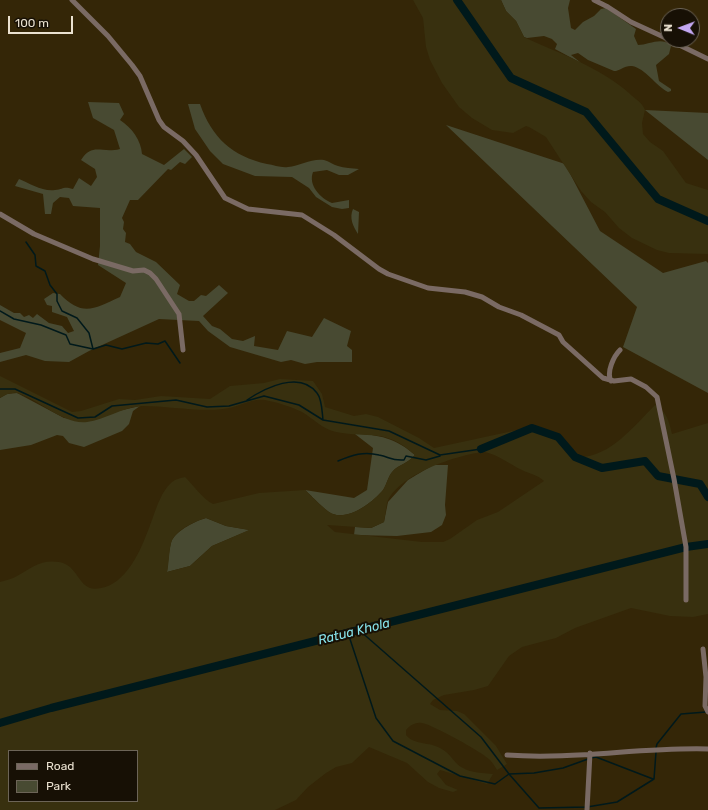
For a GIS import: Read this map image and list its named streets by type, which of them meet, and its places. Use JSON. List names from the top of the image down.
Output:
{
  "water": ["Ratua Khola"],
  "legend": ["Road", "Park"],
  "scale_bar": "100 m",
  "north": "left"
}
